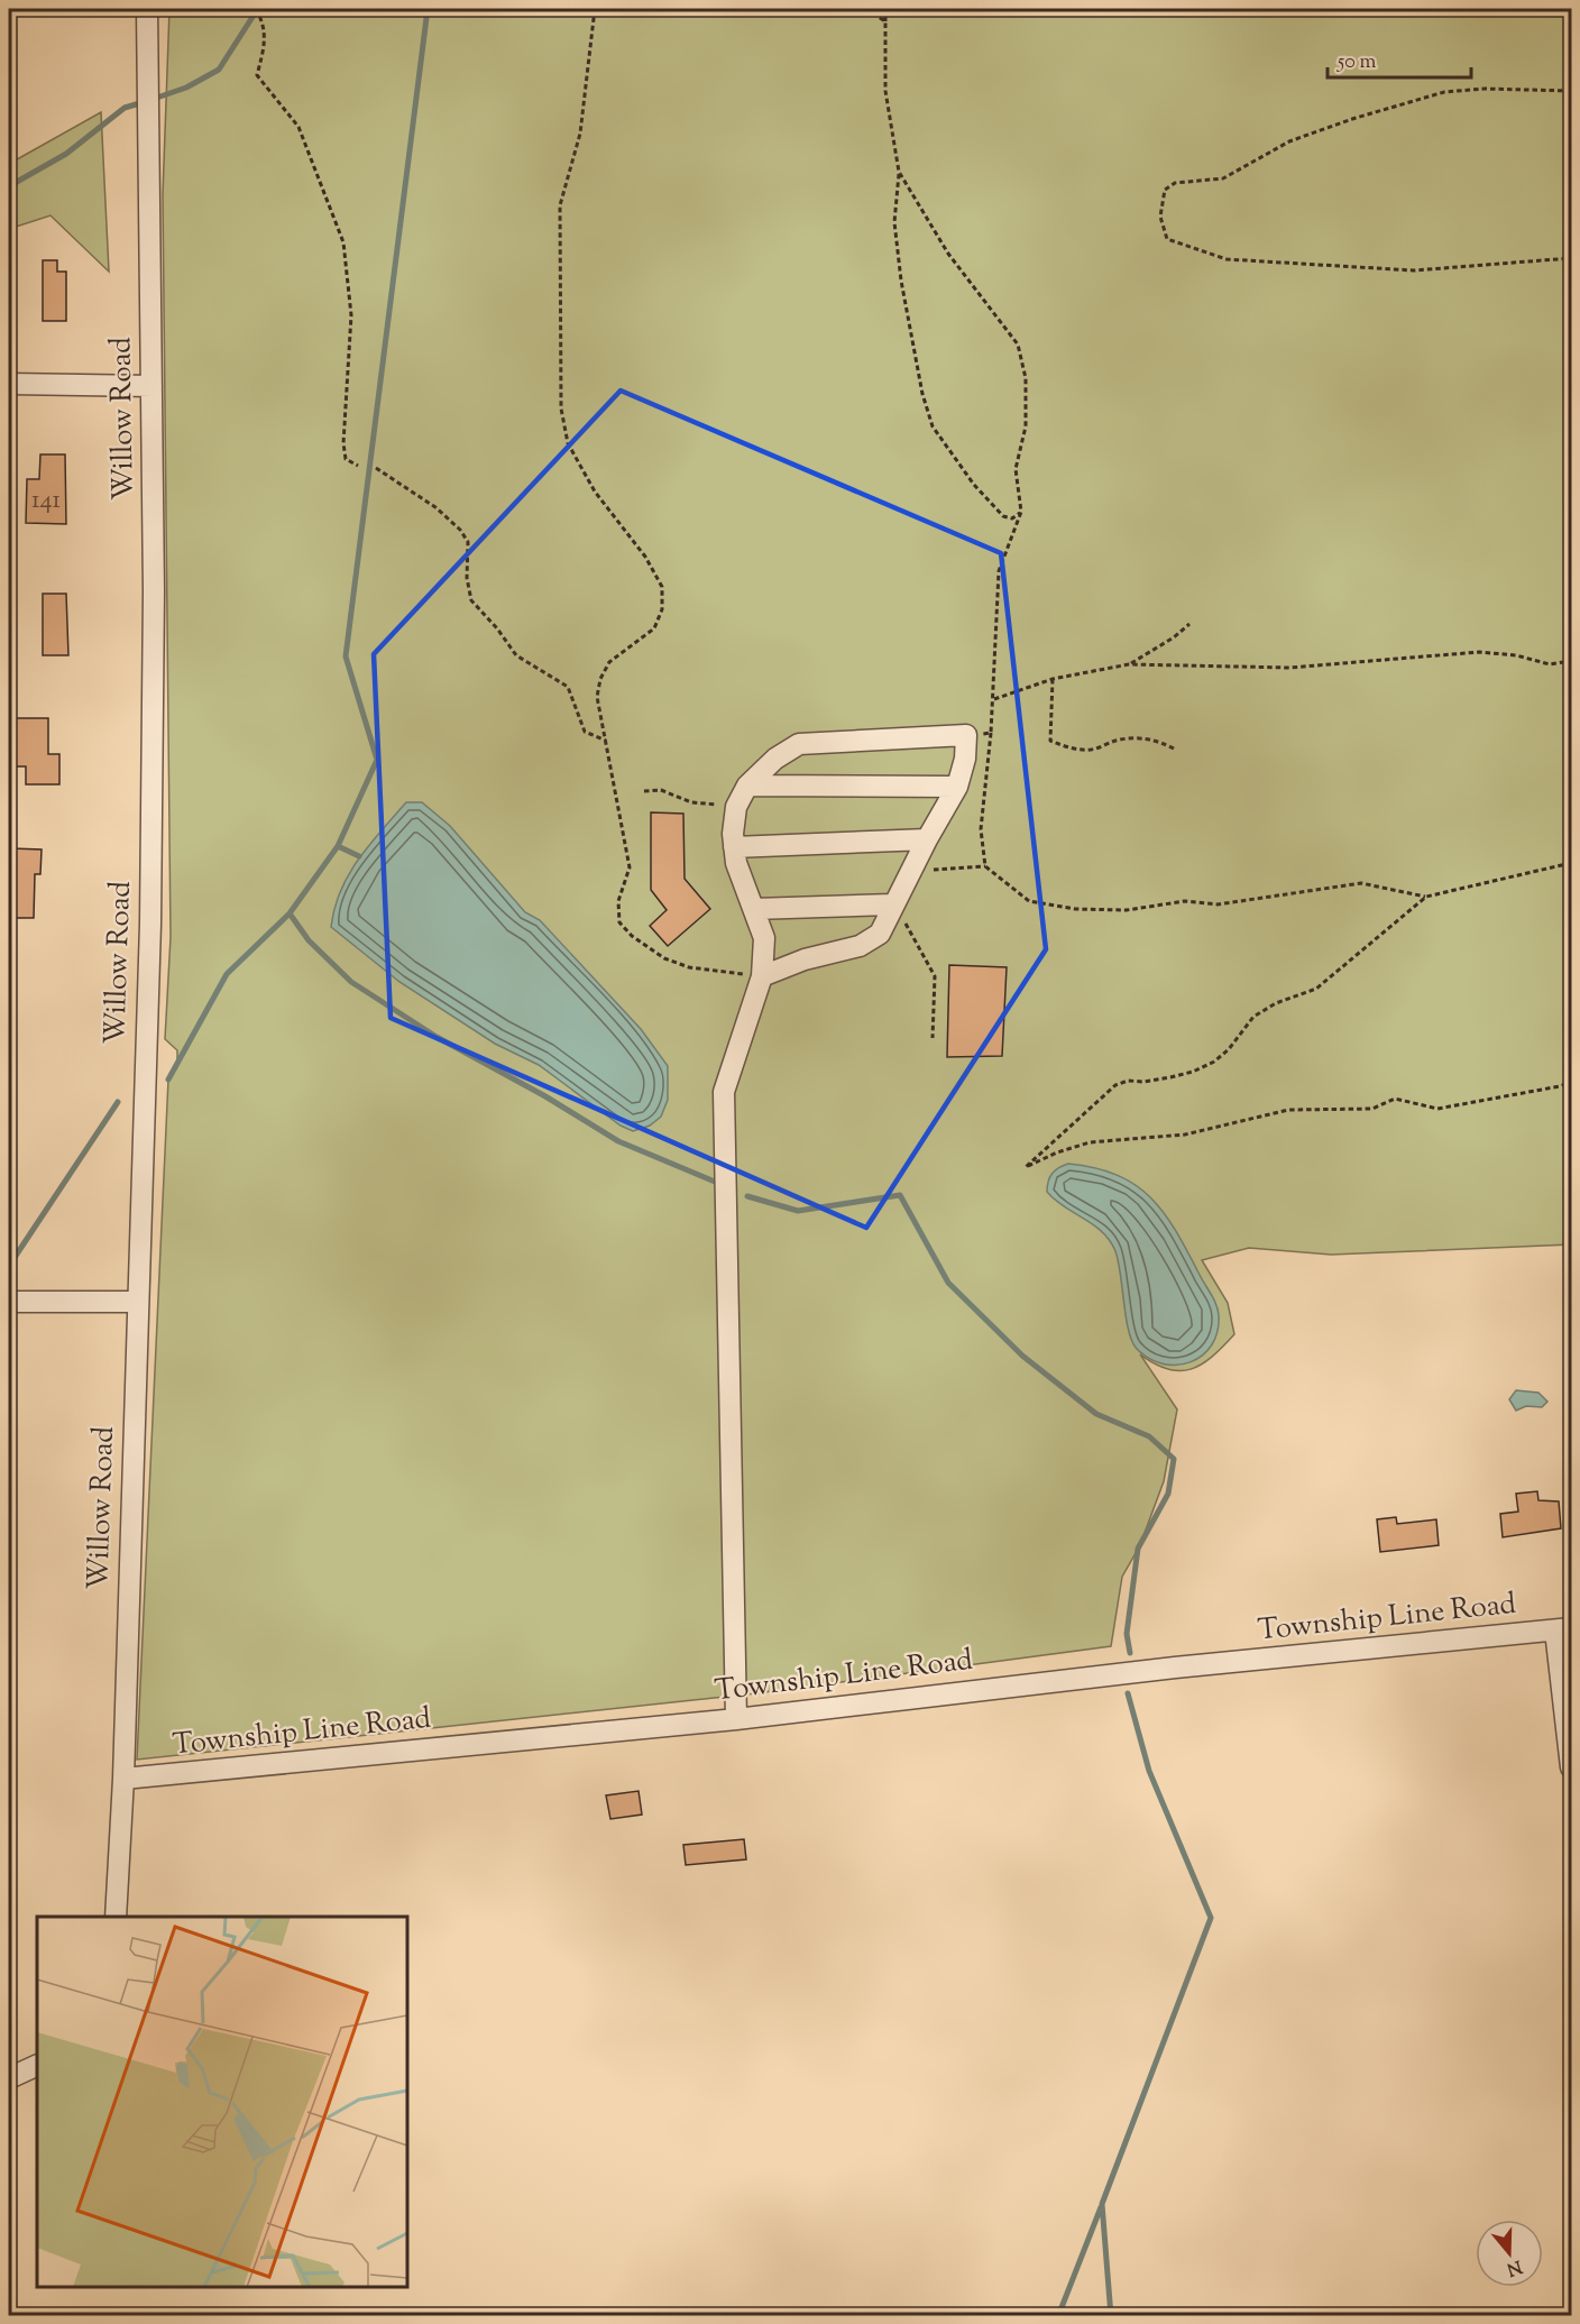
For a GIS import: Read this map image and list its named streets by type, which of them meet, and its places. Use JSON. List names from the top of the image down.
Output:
{
  "streets": {
    "street": ["Willow Road", "Township Line Road"]
  },
  "crossings": [
    ["Willow Road", "Township Line Road"]
  ],
  "house_numbers": ["141"],
  "scale_bar": "50 m",
  "north": "bottom"
}
